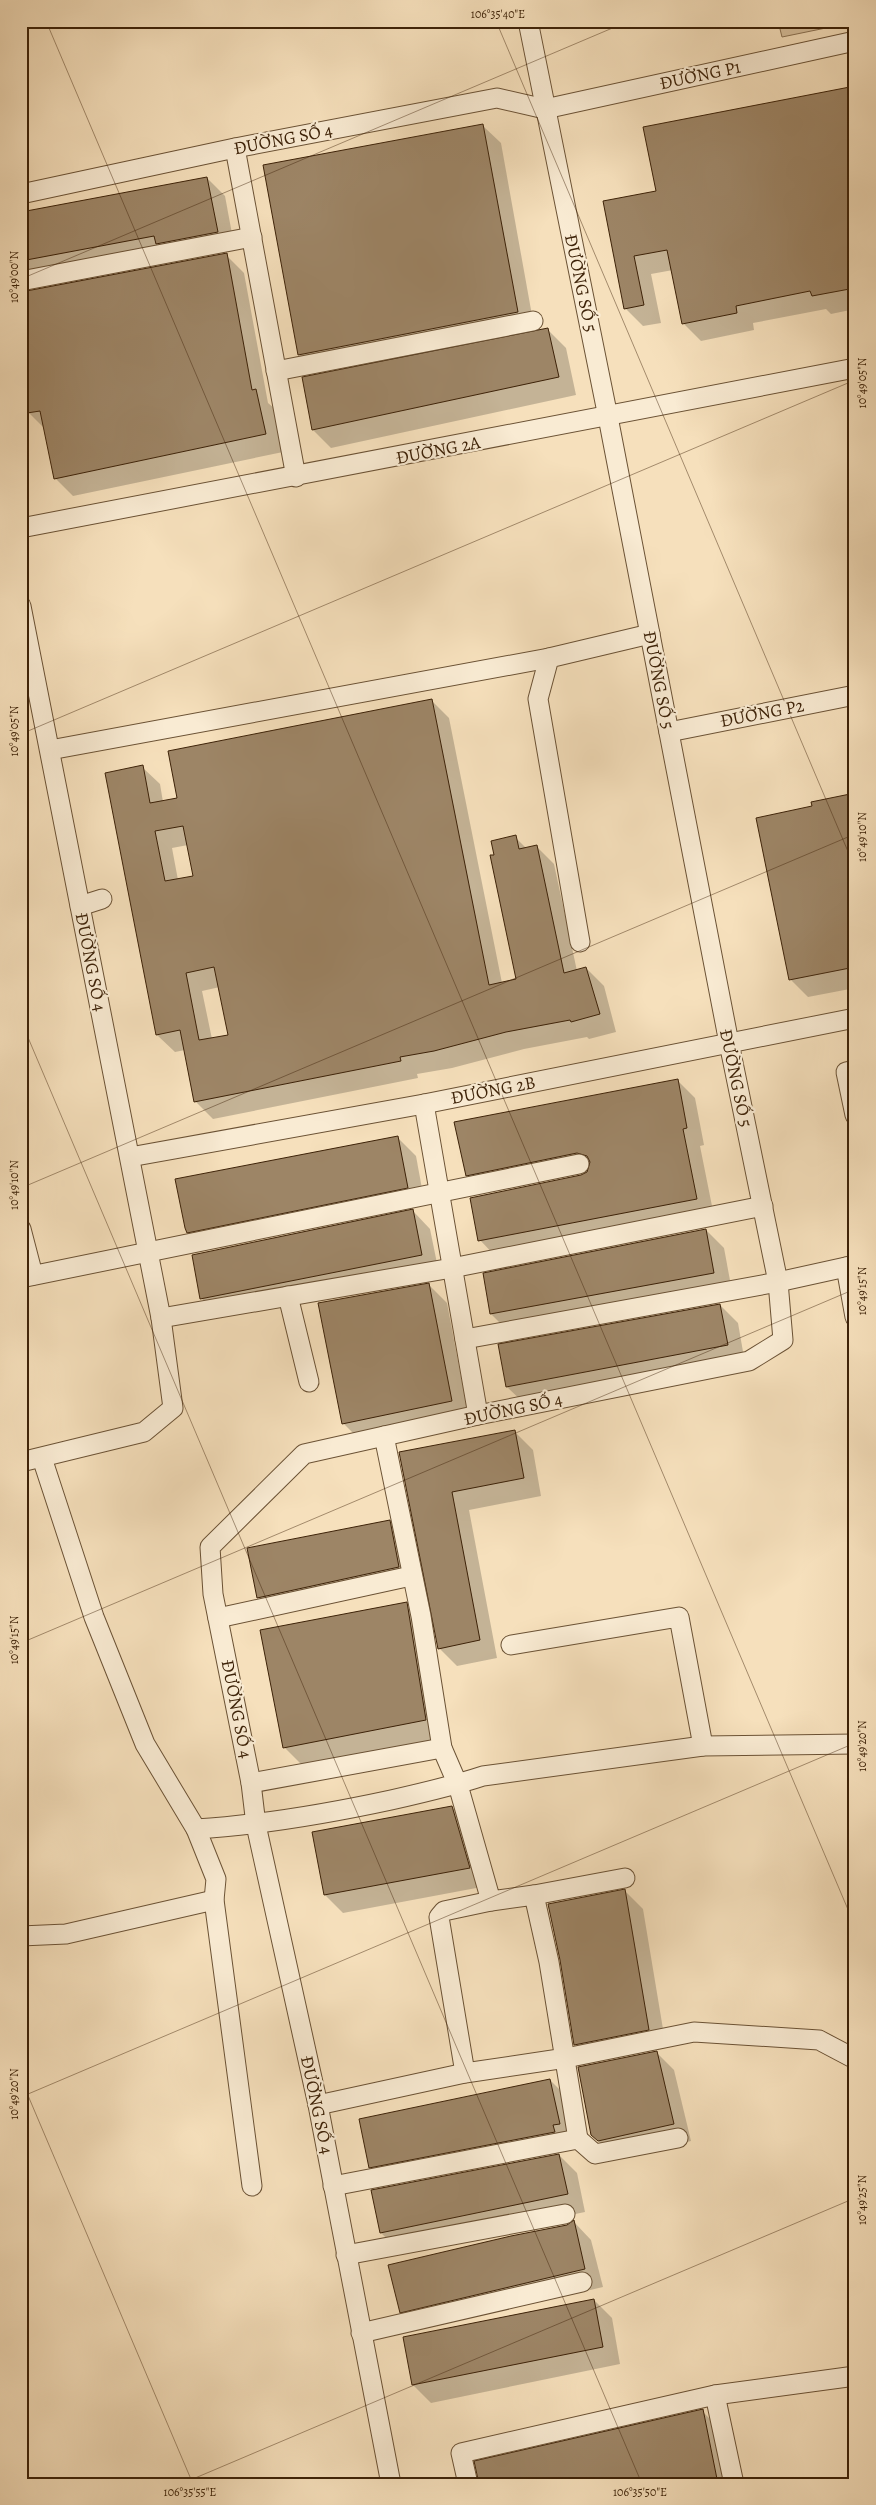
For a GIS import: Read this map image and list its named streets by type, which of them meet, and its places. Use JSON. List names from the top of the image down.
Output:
{
  "streets": {
    "street": [
      "ĐƯỜNG P1",
      "ĐƯỜNG SỐ 4",
      "ĐƯỜNG SỐ 5",
      "ĐƯỜNG 2A",
      "ĐƯỜNG P2",
      "ĐƯỜNG 2B"
    ]
  },
  "crossings": [
    ["ĐƯỜNG P1", "ĐƯỜNG SỐ 4"],
    ["ĐƯỜNG P1", "ĐƯỜNG SỐ 5"],
    ["ĐƯỜNG SỐ 4", "ĐƯỜNG SỐ 5"],
    ["ĐƯỜNG SỐ 4", "ĐƯỜNG 2B"],
    ["ĐƯỜNG SỐ 5", "ĐƯỜNG 2A"],
    ["ĐƯỜNG SỐ 5", "ĐƯỜNG P2"],
    ["ĐƯỜNG SỐ 5", "ĐƯỜNG 2B"]
  ],
  "coordinates": [
    "106°35'40\"E",
    "10°49'00\"N",
    "10°49'05\"N",
    "10°49'10\"N",
    "10°49'15\"N",
    "10°49'20\"N",
    "10°49'25\"N",
    "106°35'55\"E",
    "106°35'50\"E"
  ]
}
